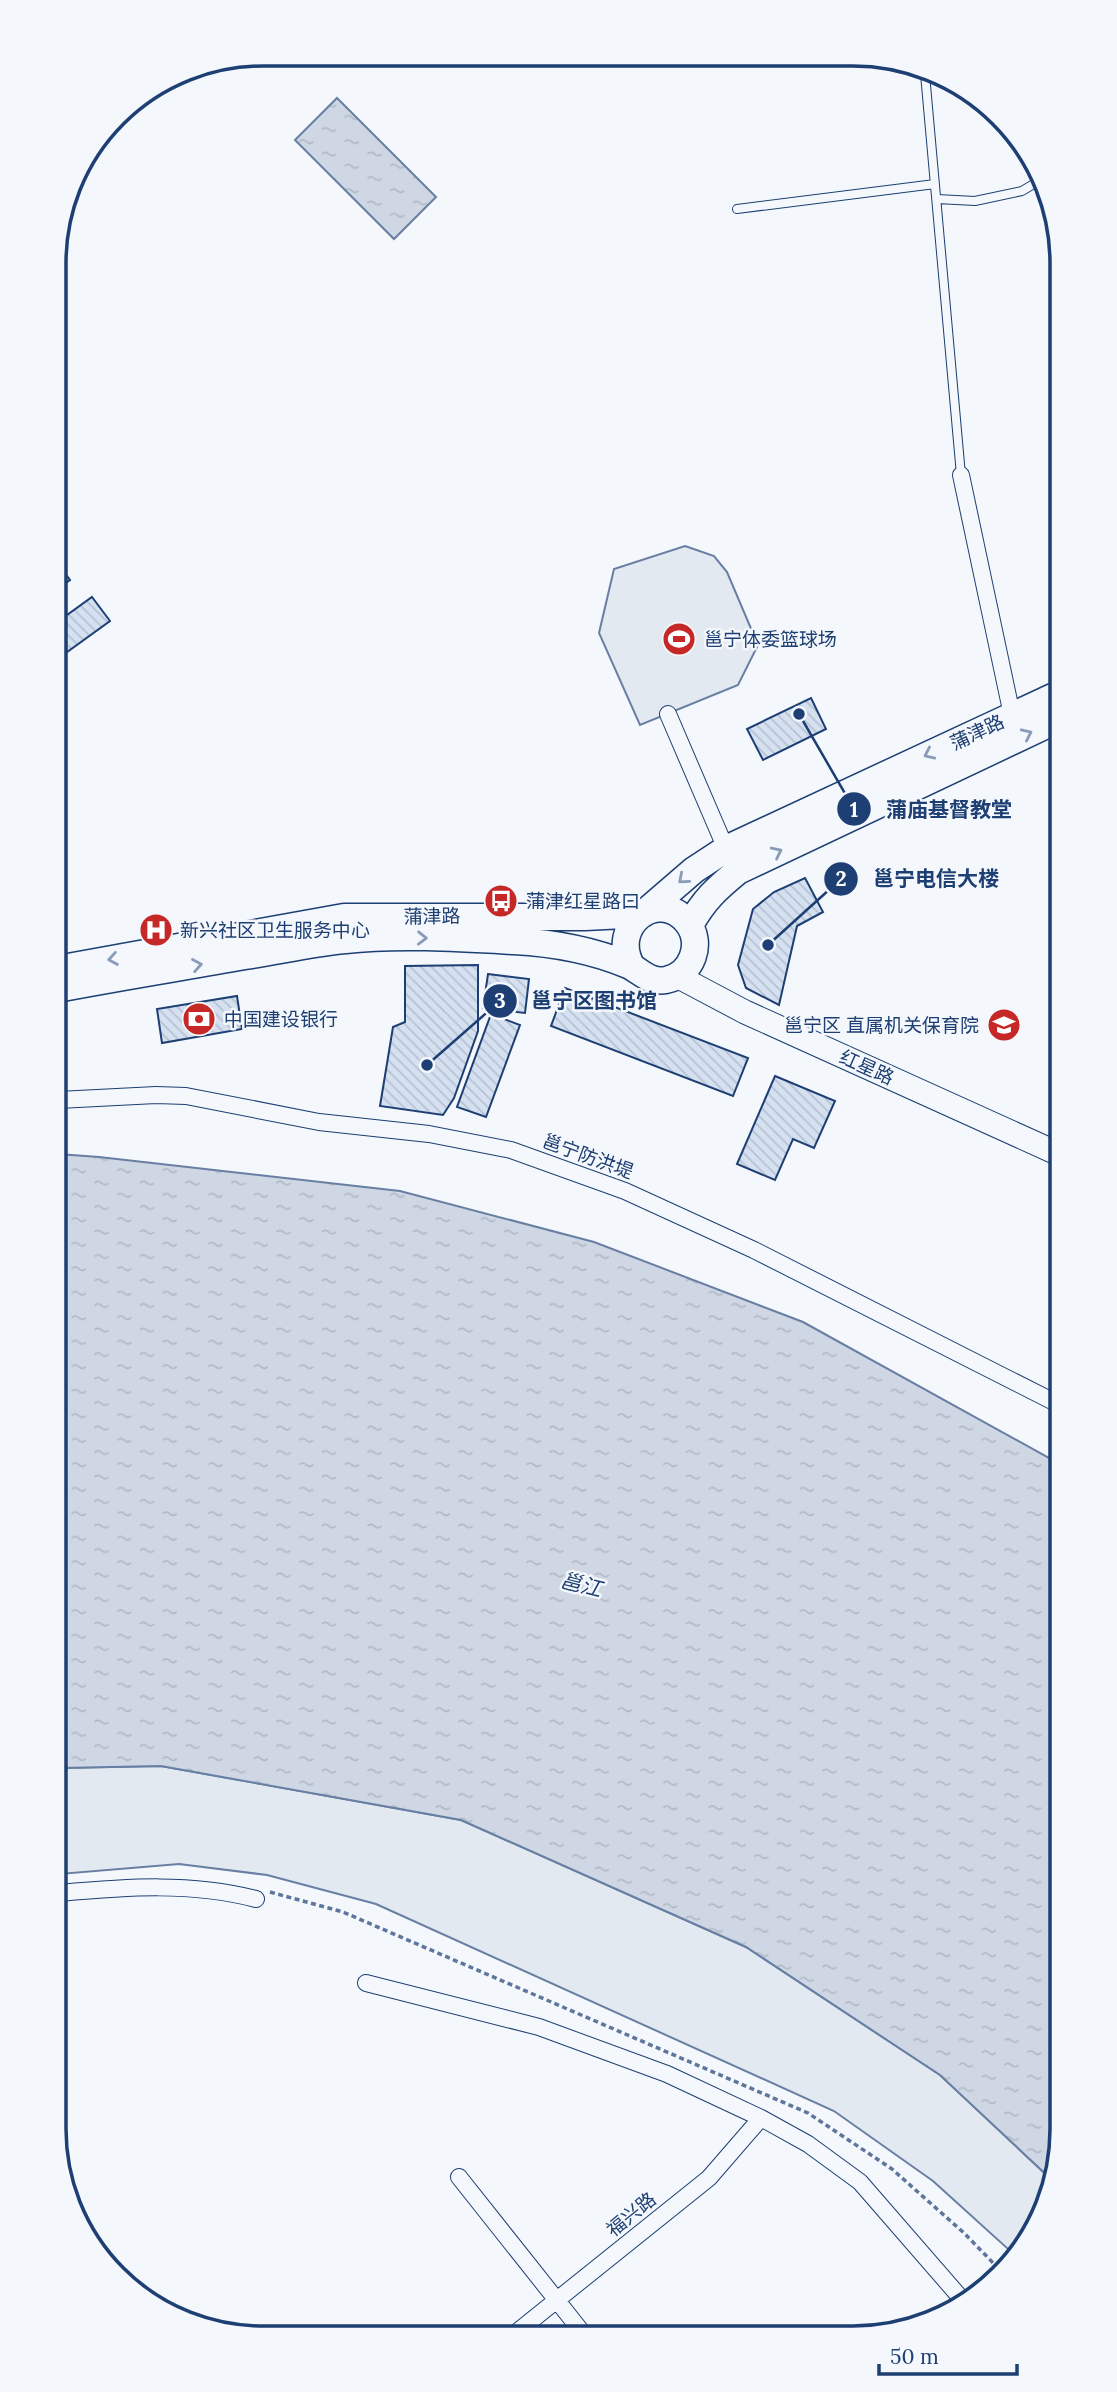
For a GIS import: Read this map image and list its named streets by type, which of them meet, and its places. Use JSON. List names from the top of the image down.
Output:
{
  "streets": {
    "main road": ["蒲津路", "红星路"],
    "street": ["邕宁防洪堤", "福兴路"]
  },
  "crossings": [
    ["蒲津路", "红星路"]
  ],
  "water": ["邕江"],
  "places": {
    "sports": ["邕宁体委篮球场"],
    "other": ["蒲庙基督教堂", "邕宁电信大楼", "邕宁区图书馆"],
    "bus stop": ["蒲津红星路口"],
    "hospital": ["新兴社区卫生服务中心"],
    "bank": ["中国建设银行"],
    "school or university": ["邕宁区 直属机关保育院"]
  },
  "scale_bar": "50 m"
}
